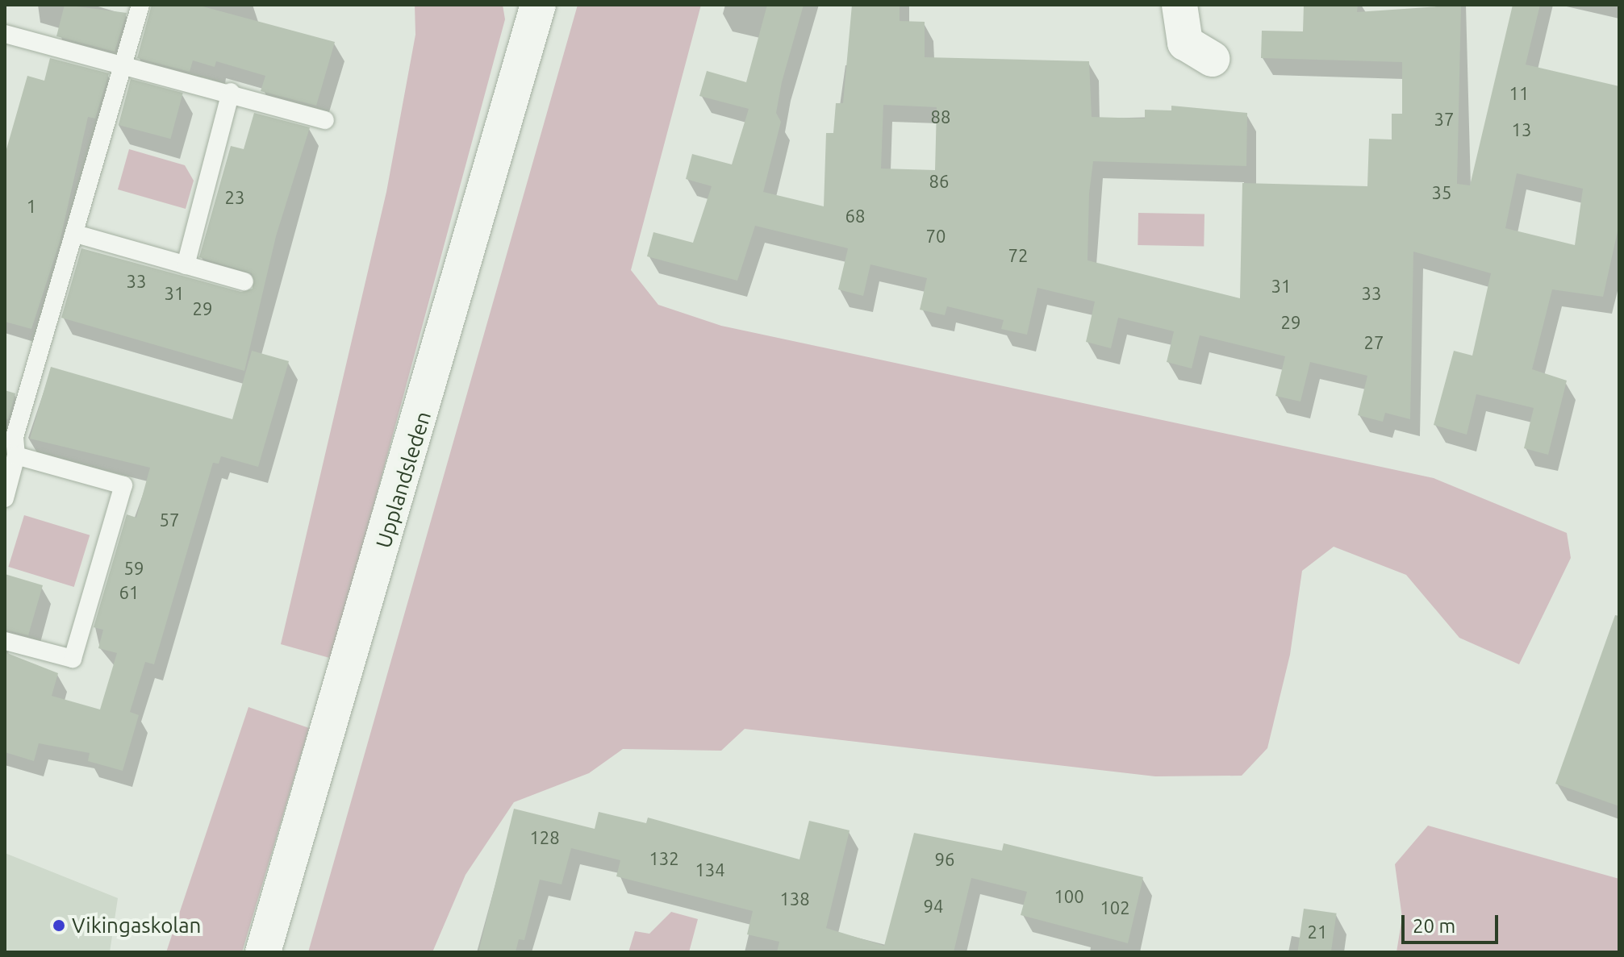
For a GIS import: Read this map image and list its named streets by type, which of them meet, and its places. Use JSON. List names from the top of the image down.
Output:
{
  "streets": {
    "street": ["Upplandsleden"]
  },
  "places": ["Vikingaskolan"],
  "house_numbers": [
    "11",
    "88",
    "37",
    "13",
    "86",
    "35",
    "23",
    "1",
    "68",
    "70",
    "72",
    "33",
    "31",
    "31",
    "33",
    "29",
    "29",
    "27",
    "57",
    "59",
    "61",
    "128",
    "132",
    "96",
    "134",
    "100",
    "138",
    "94",
    "102",
    "21"
  ],
  "scale_bar": "20 m"
}
